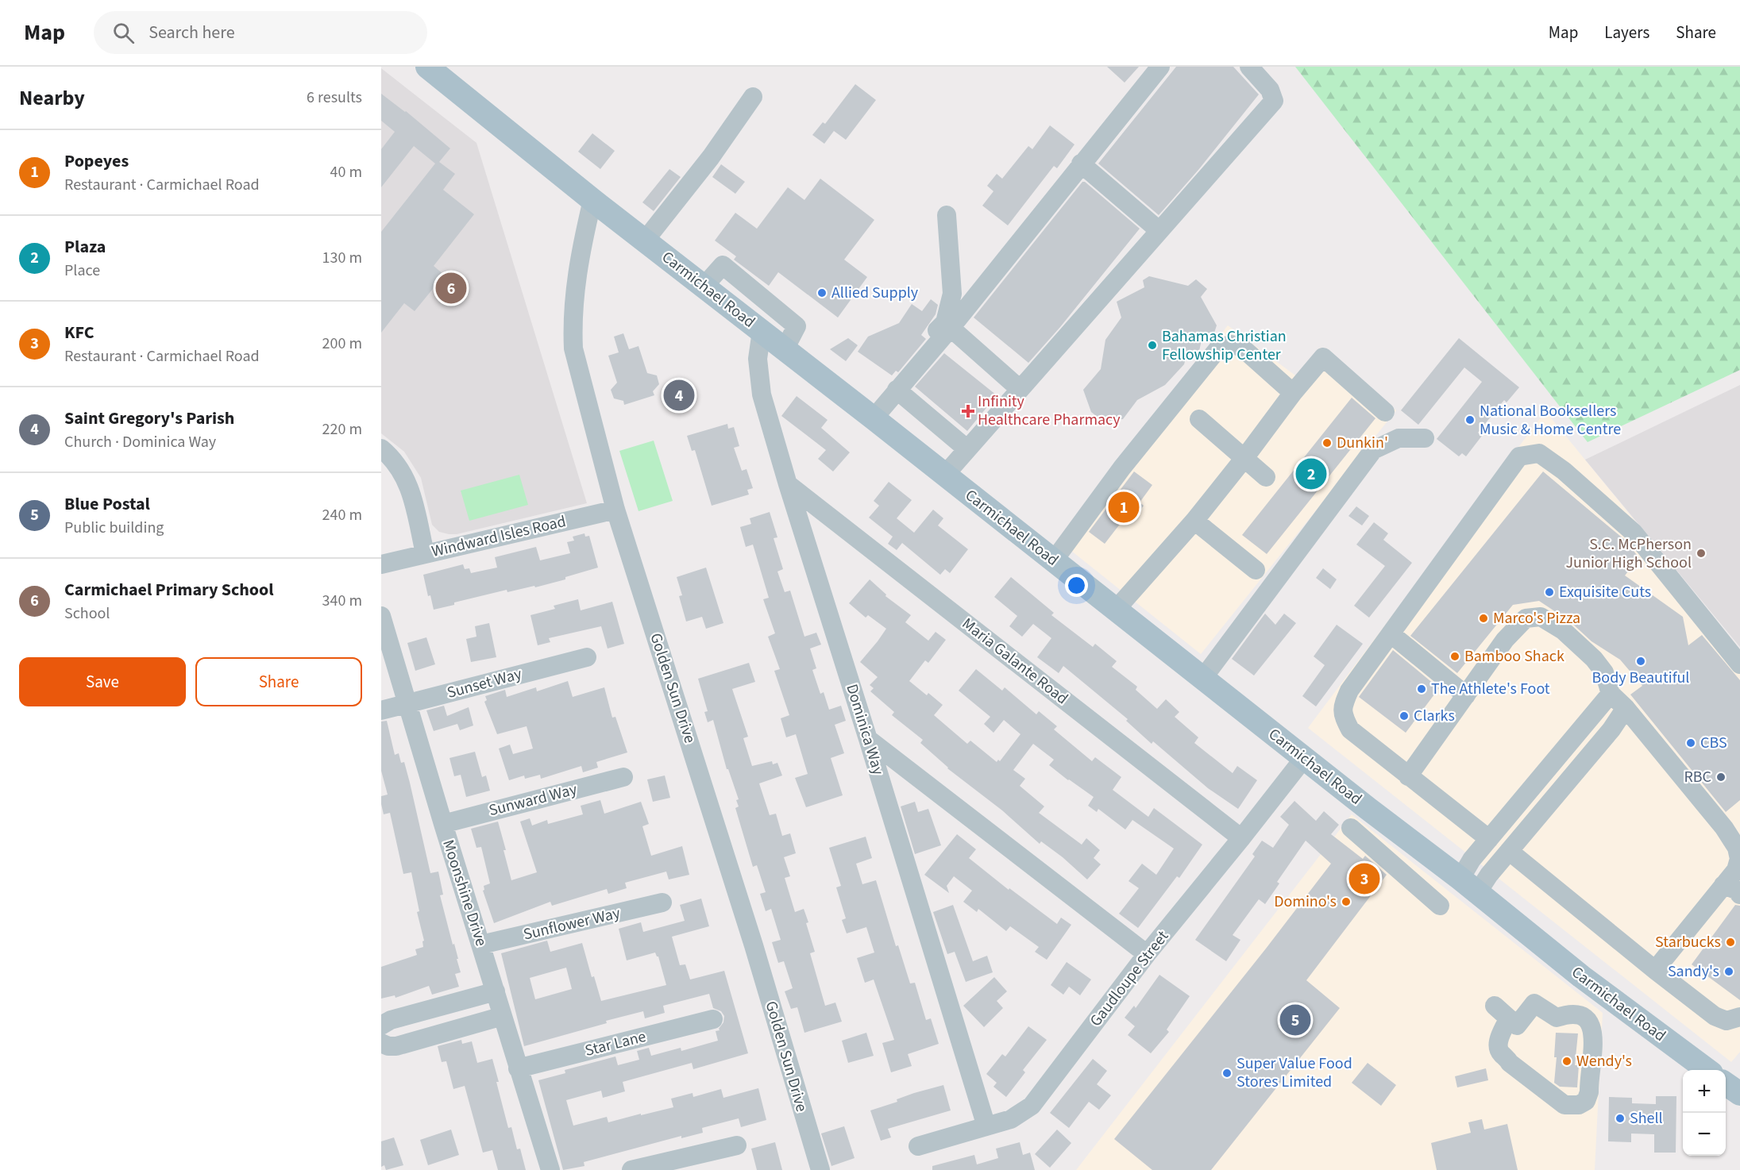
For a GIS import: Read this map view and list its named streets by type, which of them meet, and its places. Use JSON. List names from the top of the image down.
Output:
{
  "streets": {
    "main road": ["Carmichael Road"],
    "street": [
      "Windward Isles Road",
      "Maria Galante Road",
      "Sunset Way",
      "Golden Sun Drive",
      "Dominica Way",
      "Sunward Way",
      "Moonshine Drive",
      "Sunflower Way",
      "Gaudloupe Street",
      "Star Lane"
    ]
  },
  "crossings": [
    ["Carmichael Road", "Golden Sun Drive"],
    ["Carmichael Road", "Dominica Way"],
    ["Carmichael Road", "Gaudloupe Street"],
    ["Windward Isles Road", "Golden Sun Drive"],
    ["Maria Galante Road", "Dominica Way"],
    ["Maria Galante Road", "Gaudloupe Street"],
    ["Sunset Way", "Moonshine Drive"],
    ["Dominica Way", "Gaudloupe Street"],
    ["Sunward Way", "Moonshine Drive"],
    ["Moonshine Drive", "Sunflower Way"],
    ["Moonshine Drive", "Star Lane"]
  ],
  "places": {
    "other": [
      "Allied Supply",
      "Bahamas Christian Fellowship Center",
      "National Booksellers Music & Home Centre",
      "Dunkin'",
      "S.C. McPherson Junior High School",
      "Exquisite Cuts",
      "Marco's Pizza",
      "Bamboo Shack",
      "Body Beautiful",
      "The Athlete's Foot",
      "Clarks",
      "CBS",
      "RBC",
      "Domino's",
      "Starbucks",
      "Sandy's",
      "Wendy's",
      "Super Value Food Stores Limited",
      "Shell"
    ],
    "health": ["Infinity Healthcare Pharmacy"]
  },
  "page": {
    "header": "Map",
    "search": "Search here",
    "nav": ["Map", "Layers", "Share"],
    "heading": ["Nearby", "6 results"],
    "list": [
      {
        "mark": "1",
        "name": "Popeyes",
        "note": "Restaurant · Carmichael Road",
        "value": "40 m"
      },
      {
        "mark": "2",
        "name": "Plaza",
        "note": "Place",
        "value": "130 m"
      },
      {
        "mark": "3",
        "name": "KFC",
        "note": "Restaurant · Carmichael Road",
        "value": "200 m"
      },
      {
        "mark": "4",
        "name": "Saint Gregory's Parish",
        "note": "Church · Dominica Way",
        "value": "220 m"
      },
      {
        "mark": "5",
        "name": "Blue Postal",
        "note": "Public building",
        "value": "240 m"
      },
      {
        "mark": "6",
        "name": "Carmichael Primary School",
        "note": "School",
        "value": "340 m"
      }
    ],
    "pins": [
      "6",
      "4",
      "2",
      "1",
      "3",
      "5"
    ],
    "buttons": ["Save", "Share"],
    "map_buttons": ["+", "−"]
  }
}
